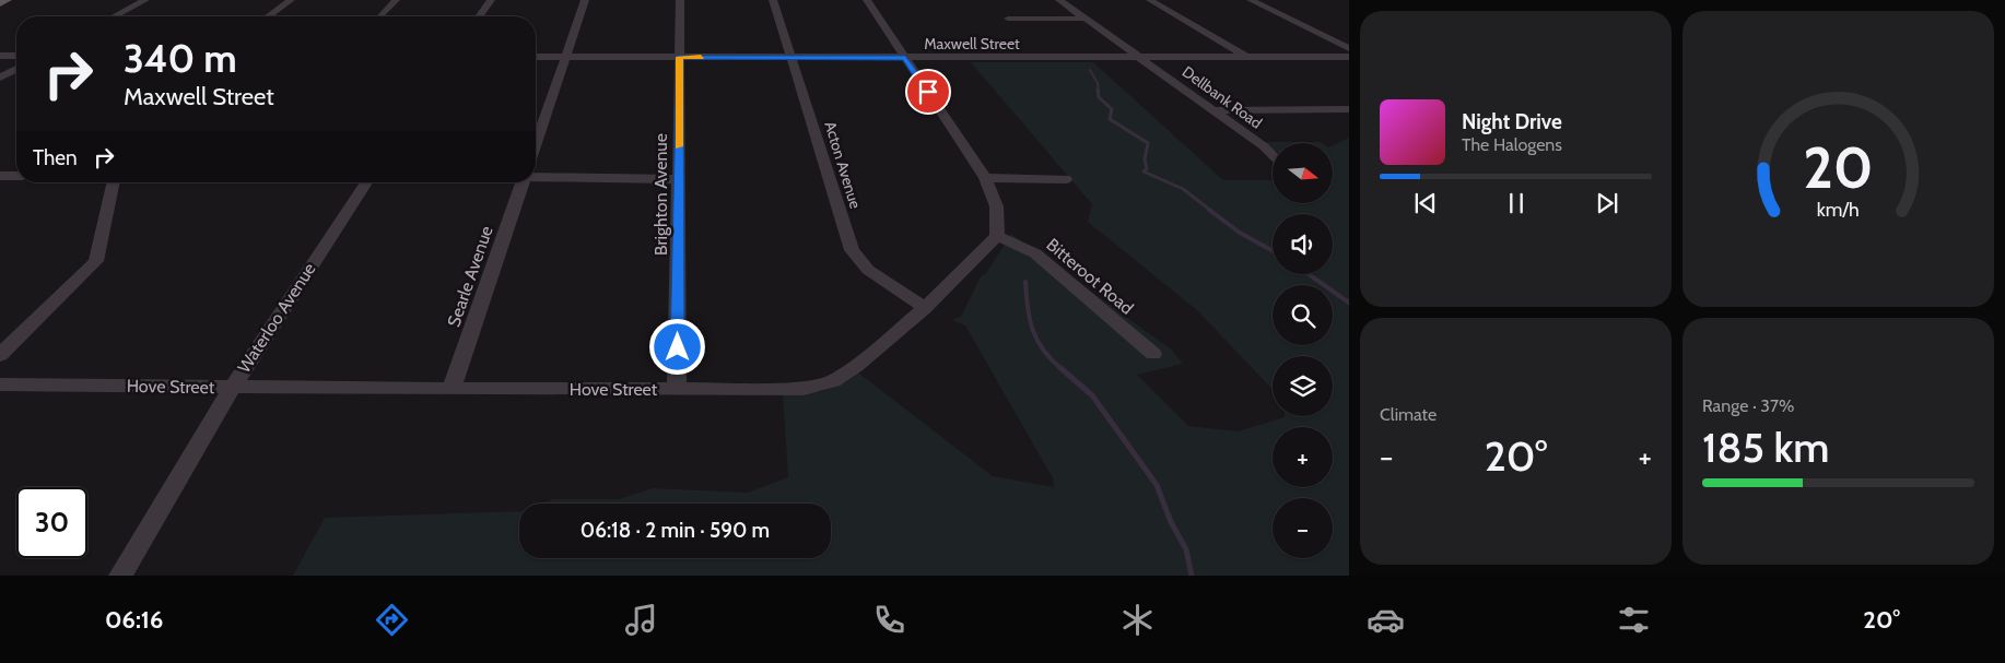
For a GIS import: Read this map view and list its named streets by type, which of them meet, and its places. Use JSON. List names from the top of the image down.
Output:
{
  "streets": {
    "street": [
      "Maxwell Street",
      "Dellbank Road",
      "Acton Avenue",
      "Brighton Avenue",
      "Searle Avenue",
      "Bitteroot Road",
      "Waterloo Avenue",
      "Hove Street"
    ]
  },
  "crossings": [
    ["Maxwell Street", "Dellbank Road"],
    ["Maxwell Street", "Acton Avenue"],
    ["Maxwell Street", "Brighton Avenue"],
    ["Maxwell Street", "Searle Avenue"],
    ["Acton Avenue", "Hove Street"],
    ["Brighton Avenue", "Hove Street"],
    ["Searle Avenue", "Hove Street"],
    ["Bitteroot Road", "Hove Street"],
    ["Waterloo Avenue", "Hove Street"]
  ],
  "north": "right",
  "page": {
    "turn": ["340 m", "Maxwell Street"],
    "song": ["Night Drive", "The Halogens"],
    "then": "Then",
    "map_buttons": ["+", "−"],
    "tile": [
      "Climate",
      ["Range · 37%", "185 km"]
    ],
    "heat": ["−", "20°", "+"],
    "limit": "30",
    "trip": "06:18 · 2 min · 590 m",
    "tabs": ["06:16", "20°"],
    "gauge": ["20", "km/h"]
  }
}
